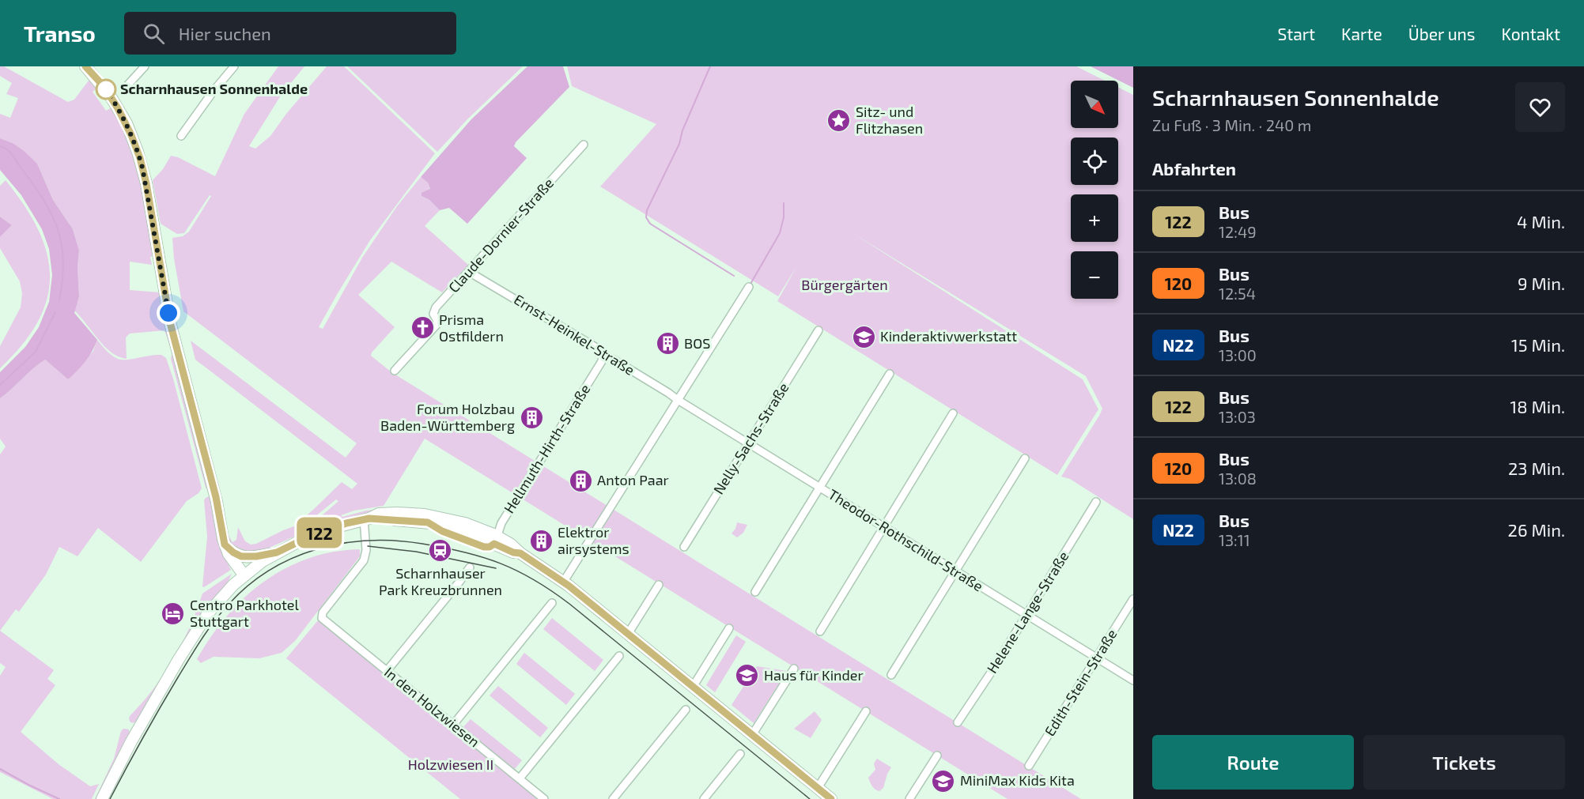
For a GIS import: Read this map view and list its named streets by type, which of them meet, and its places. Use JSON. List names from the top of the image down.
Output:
{
  "streets": {
    "street": [
      "Claude-Dornier-Straße",
      "Ernst-Heinkel-Straße",
      "Nelly-Sachs-Straße",
      "Hellmuth-Hirth-Straße",
      "Theodor-Rothschild-Straße",
      "Helene-Lange-Straße",
      "Edith-Stein-Straße",
      "In den Holzwiesen"
    ]
  },
  "crossings": [
    ["Claude-Dornier-Straße", "Ernst-Heinkel-Straße"],
    ["Ernst-Heinkel-Straße", "Hellmuth-Hirth-Straße"],
    ["Ernst-Heinkel-Straße", "Theodor-Rothschild-Straße"],
    ["Nelly-Sachs-Straße", "Theodor-Rothschild-Straße"],
    ["Theodor-Rothschild-Straße", "Helene-Lange-Straße"],
    ["Theodor-Rothschild-Straße", "Edith-Stein-Straße"]
  ],
  "parks": ["Bürgergärten", "Holzwiesen II"],
  "places": {
    "other": ["Scharnhausen Sonnenhalde"],
    "place": ["Sitz- und Flitzhasen"],
    "church": ["Prisma Ostfildern"],
    "school or university": ["Kinderaktivwerkstatt", "Haus für Kinder", "MiniMax Kids Kita"],
    "building": [
      "BOS",
      "Forum Holzbau Baden-Württemberg",
      "Anton Paar",
      "Elektror airsystems"
    ],
    "station": ["Scharnhauser Park Kreuzbrunnen"],
    "hotel": ["Centro Parkhotel Stuttgart"]
  },
  "lines": ["bus line 122"],
  "north": "bottom right",
  "page": {
    "header": "Transo",
    "search": "Hier suchen",
    "nav": [
      "Start",
      "Karte",
      "Über uns",
      "Kontakt"
    ],
    "on_map": "122",
    "heading": [
      ["Scharnhausen Sonnenhalde", "Zu Fuß · 3 Min. · 240 m"],
      "Abfahrten"
    ],
    "map_buttons": ["+", "−"],
    "list": [
      {
        "mark": "122",
        "name": "Bus",
        "note": "12:49",
        "value": "4 Min."
      },
      {
        "mark": "120",
        "name": "Bus",
        "note": "12:54",
        "value": "9 Min."
      },
      {
        "mark": "N22",
        "name": "Bus",
        "note": "13:00",
        "value": "15 Min."
      },
      {
        "mark": "122",
        "name": "Bus",
        "note": "13:03",
        "value": "18 Min."
      },
      {
        "mark": "120",
        "name": "Bus",
        "note": "13:08",
        "value": "23 Min."
      },
      {
        "mark": "N22",
        "name": "Bus",
        "note": "13:11",
        "value": "26 Min."
      }
    ],
    "buttons": ["Route", "Tickets"]
  }
}
